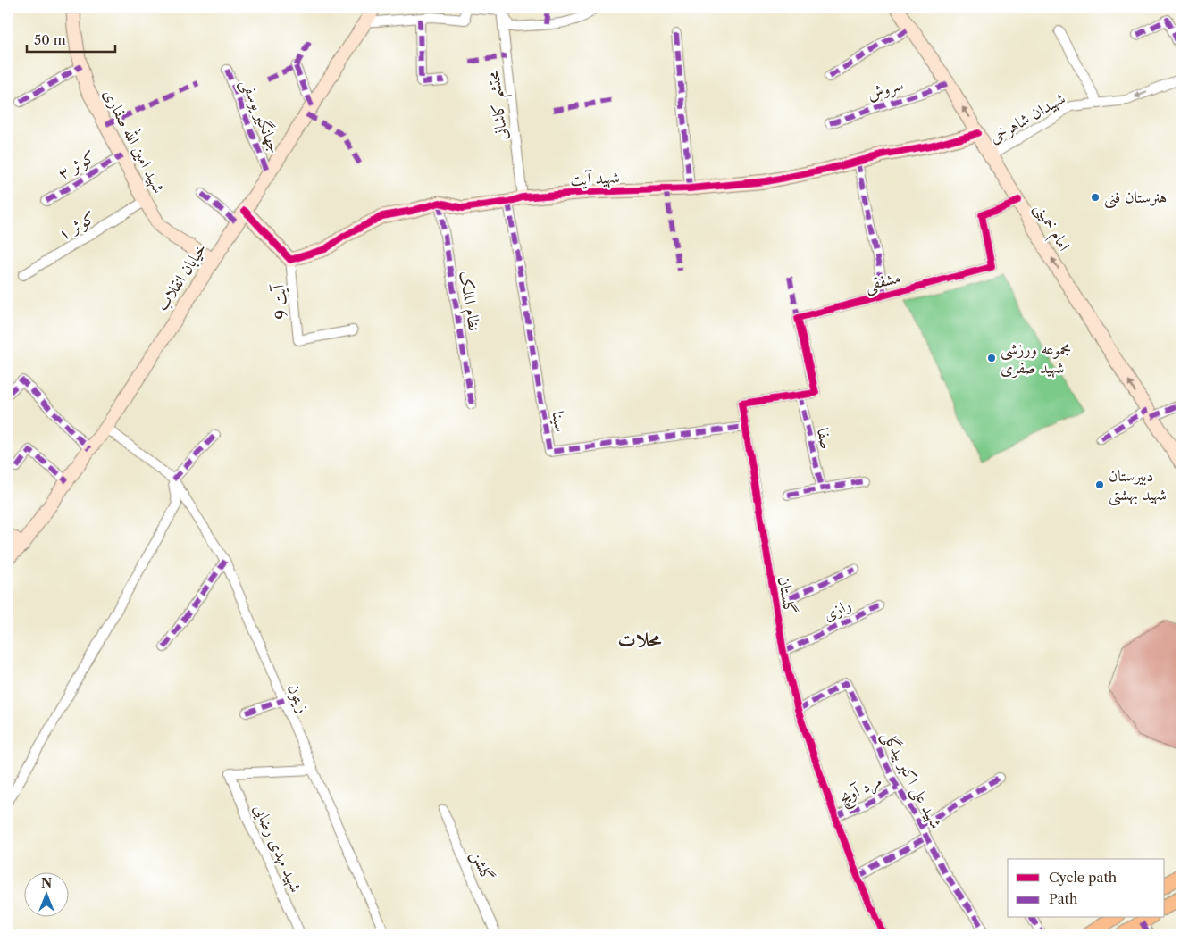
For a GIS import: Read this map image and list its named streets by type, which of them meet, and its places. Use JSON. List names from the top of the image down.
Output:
{
  "streets": {
    "main road": [
      "شهید امین الله صفاری",
      "شهید آیت",
      "امام خمینی",
      "خیابان انقلاب"
    ],
    "street": [
      "سروش",
      "محتشم کاشانی",
      "جهانگیر یوسفی",
      "شهیدان شاهرخی",
      "کوثر ۳",
      "کوثر ۱",
      "مشفقی",
      "نظام الملک",
      "آیت 9",
      "سینا",
      "صفا",
      "گلستان",
      "رازی",
      "زیتون",
      "شهید علی اکبر بیدگلی",
      "مرد آویچ",
      "شهید مهدی رضایی",
      "گلشن"
    ]
  },
  "crossings": [
    ["سروش", "امام خمینی"],
    ["محتشم کاشانی", "شهید آیت"],
    ["جهانگیر یوسفی", "خیابان انقلاب"],
    ["شهیدان شاهرخی", "امام خمینی"],
    ["شهید امین الله صفاری", "کوثر ۳"],
    ["شهید امین الله صفاری", "کوثر ۱"],
    ["شهید امین الله صفاری", "خیابان انقلاب"],
    ["شهید آیت", "امام خمینی"],
    ["شهید آیت", "نظام الملک"],
    ["شهید آیت", "آیت 9"],
    ["شهید آیت", "سینا"],
    ["امام خمینی", "مشفقی"],
    ["خیابان انقلاب", "زیتون"],
    ["مشفقی", "گلستان"],
    ["سینا", "گلستان"],
    ["صفا", "گلستان"],
    ["گلستان", "رازی"],
    ["گلستان", "شهید علی اکبر بیدگلی"],
    ["گلستان", "مرد آویچ"],
    ["زیتون", "شهید مهدی رضایی"],
    ["شهید علی اکبر بیدگلی", "مرد آویچ"]
  ],
  "one_way": ["شهیدان شاهرخی", "امام خمینی"],
  "districts": ["محلات"],
  "places": ["هنرستان فنی", "مجموعه ورزشی شهید صفری", "دبیرستان شهید بهشتی"],
  "legend": ["Cycle path", "Path"],
  "scale_bar": "50 m",
  "north": "top"
}
